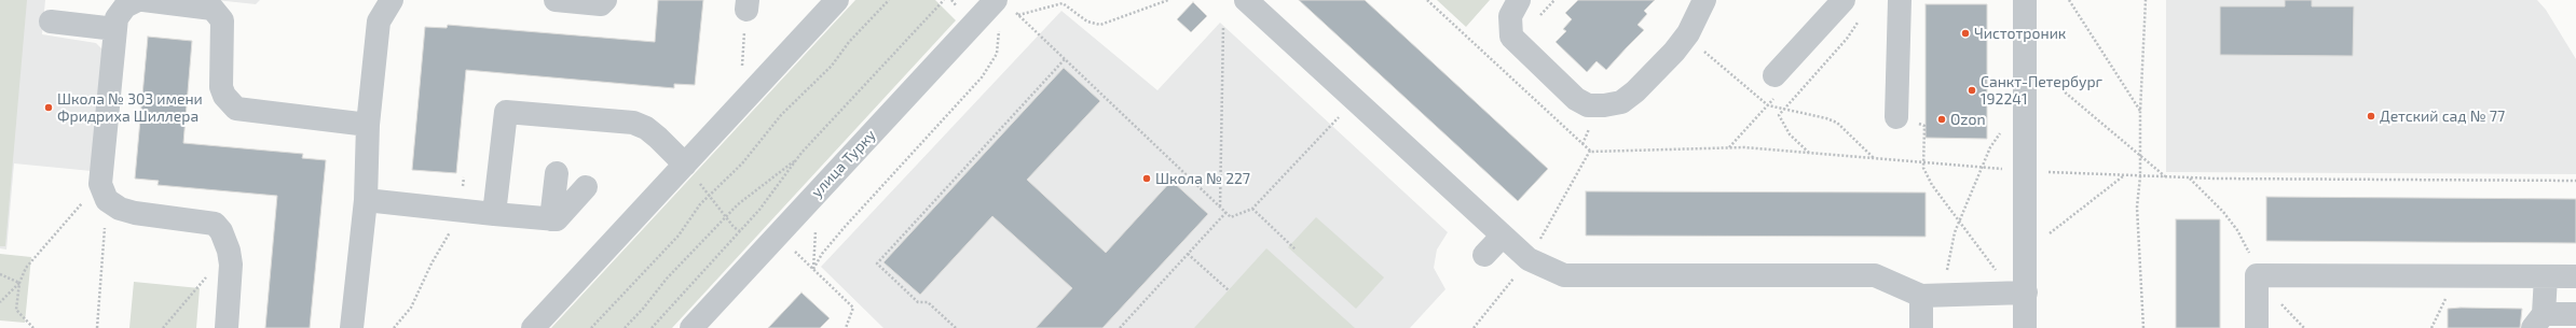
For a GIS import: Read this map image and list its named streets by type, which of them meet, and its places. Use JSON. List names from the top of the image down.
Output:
{
  "streets": {
    "street": ["улица Турку"]
  },
  "places": [
    "Чистотроник",
    "Санкт-Петербург 192241",
    "Школа № 303 имени Фридриха Шиллера",
    "Детский сад № 77",
    "Ozon",
    "Школа № 227"
  ]
}
